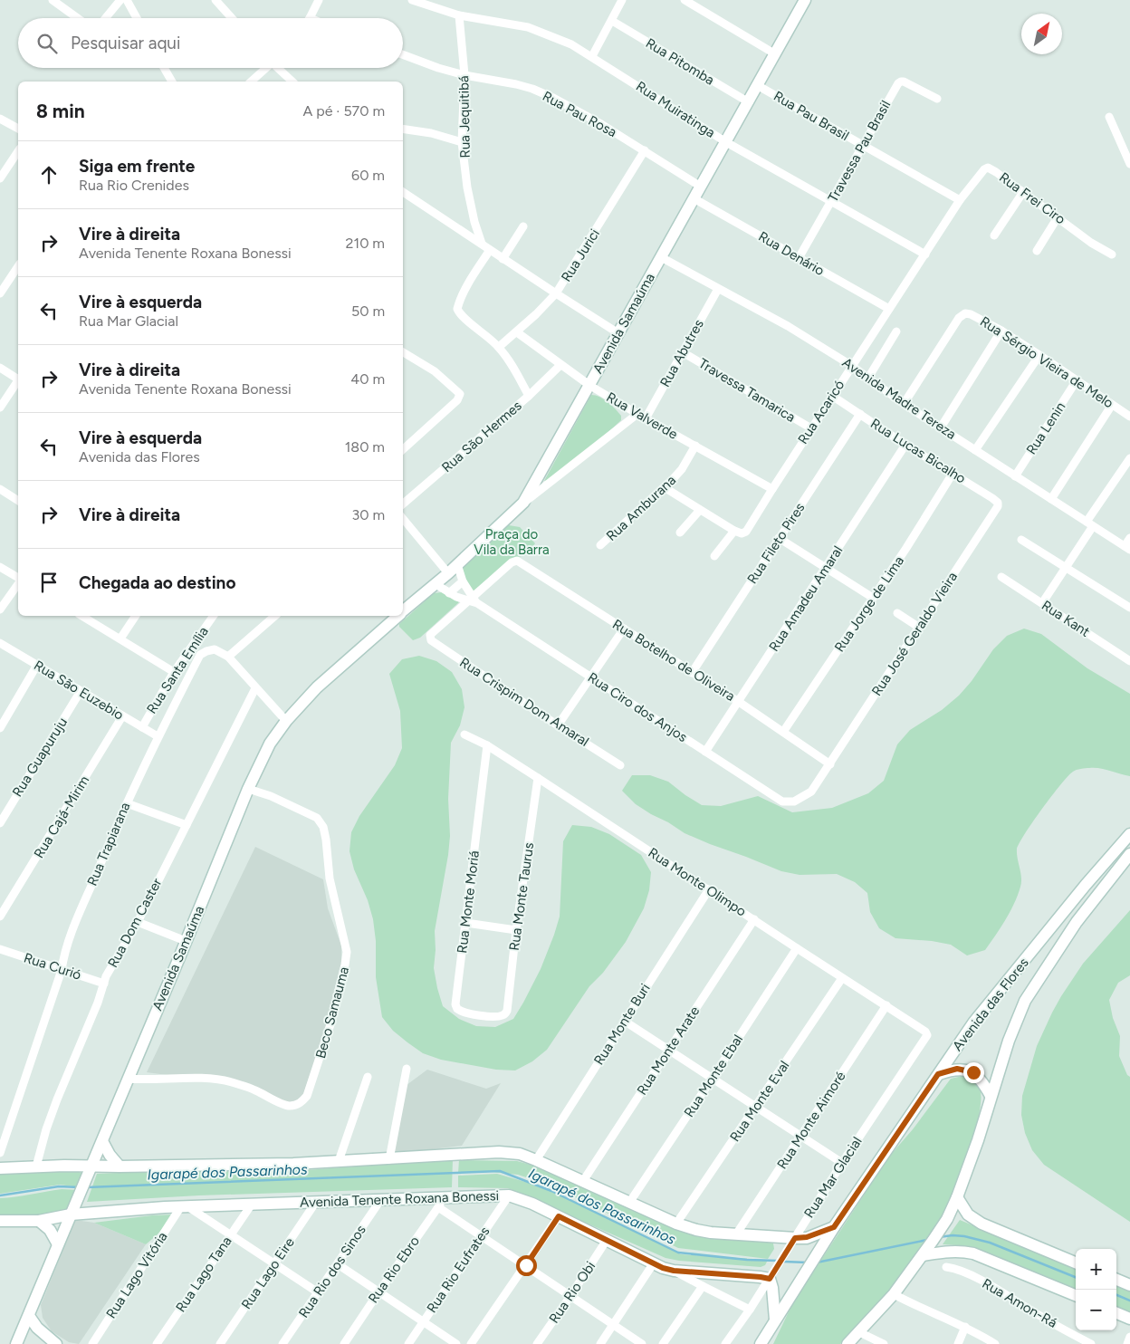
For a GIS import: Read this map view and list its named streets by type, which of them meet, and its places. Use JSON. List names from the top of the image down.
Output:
{
  "streets": {
    "street": [
      "Rua Pitomba",
      "Rua Muiratinga",
      "Rua Pau Rosa",
      "Rua Pau Brasil",
      "Rua Jequitibá",
      "Travessa Pau Brasil",
      "Rua Frei Ciro",
      "Rua Denário",
      "Rua Jurici",
      "Avenida Samaúma",
      "Rua Abutres",
      "Rua Sérgio Vieira de Melo",
      "Travessa Tamarica",
      "Avenida Madre Tereza",
      "Rua Acaricó",
      "Rua Valverde",
      "Rua Lenin",
      "Rua São Hermes",
      "Rua Lucas Bicalho",
      "Rua Amburana",
      "Rua Fileto Pires",
      "Rua Amadeu Amaral",
      "Rua Jorge de Lima",
      "Rua Kant",
      "Rua José Geraldo Vieira",
      "Rua Botelho de Oliveira",
      "Rua Santa Emília",
      "Rua São Euzebio",
      "Rua Crispim Dom Amaral",
      "Rua Ciro dos Anjos",
      "Rua Guapuruju",
      "Rua Cajá-Mirim",
      "Rua Trapiarana",
      "Rua Monte Olimpo",
      "Rua Monte Taurus",
      "Rua Monte Moriá",
      "Rua Dom Caster",
      "Rua Curió",
      "Avenida das Flores",
      "Beco Samauma",
      "Rua Monte Buri",
      "Rua Monte Arate",
      "Rua Monte Ebal",
      "Rua Monte Eval",
      "Rua Monte Aimoré",
      "Rua Mar Glacial",
      "Avenida Tenente Roxana Bonessi",
      "Rua Rio Ebro",
      "Rua Rio Eufrates",
      "Rua Rio dos Sinos",
      "Rua Lago Eire",
      "Rua Lago Tana",
      "Rua Lago Vitória",
      "Rua Rio Obi",
      "Rua Amon-Rá"
    ]
  },
  "crossings": [
    ["Rua Pitomba", "Avenida Samaúma"],
    ["Rua Muiratinga", "Rua Jequitibá"],
    ["Rua Muiratinga", "Travessa Pau Brasil"],
    ["Rua Muiratinga", "Avenida Samaúma"],
    ["Rua Muiratinga", "Rua Acaricó"],
    ["Rua Pau Rosa", "Rua Jequitibá"],
    ["Rua Pau Rosa", "Rua Jurici"],
    ["Rua Pau Rosa", "Avenida Samaúma"],
    ["Rua Pau Brasil", "Travessa Pau Brasil"],
    ["Rua Pau Brasil", "Rua Frei Ciro"],
    ["Rua Pau Brasil", "Avenida Samaúma"],
    ["Rua Pau Brasil", "Rua Acaricó"],
    ["Travessa Pau Brasil", "Rua Denário"],
    ["Rua Frei Ciro", "Rua Acaricó"],
    ["Rua Denário", "Avenida Samaúma"],
    ["Rua Denário", "Rua Acaricó"],
    ["Rua Jurici", "Rua Valverde"],
    ["Avenida Samaúma", "Avenida Madre Tereza"],
    ["Avenida Samaúma", "Rua Valverde"],
    ["Avenida Samaúma", "Rua Ciro dos Anjos"],
    ["Avenida Samaúma", "Beco Samauma"],
    ["Avenida Samaúma", "Avenida Tenente Roxana Bonessi"],
    ["Rua Abutres", "Travessa Tamarica"],
    ["Rua Abutres", "Avenida Madre Tereza"],
    ["Rua Abutres", "Rua Valverde"],
    ["Rua Sérgio Vieira de Melo", "Avenida Madre Tereza"],
    ["Rua Sérgio Vieira de Melo", "Rua Lenin"],
    ["Travessa Tamarica", "Rua Acaricó"],
    ["Avenida Madre Tereza", "Rua Acaricó"],
    ["Avenida Madre Tereza", "Rua Lenin"],
    ["Rua Acaricó", "Rua Valverde"],
    ["Rua Valverde", "Rua São Hermes"],
    ["Rua Valverde", "Rua Amburana"],
    ["Rua Lucas Bicalho", "Rua Fileto Pires"],
    ["Rua Lucas Bicalho", "Rua Amadeu Amaral"],
    ["Rua Lucas Bicalho", "Rua Jorge de Lima"],
    ["Rua Lucas Bicalho", "Rua José Geraldo Vieira"],
    ["Rua Fileto Pires", "Rua Botelho de Oliveira"],
    ["Rua Amadeu Amaral", "Rua Botelho de Oliveira"],
    ["Rua Amadeu Amaral", "Rua Ciro dos Anjos"],
    ["Rua Jorge de Lima", "Rua Botelho de Oliveira"],
    ["Rua José Geraldo Vieira", "Rua Botelho de Oliveira"],
    ["Rua José Geraldo Vieira", "Rua Ciro dos Anjos"],
    ["Rua Botelho de Oliveira", "Rua Crispim Dom Amaral"],
    ["Rua Botelho de Oliveira", "Rua Ciro dos Anjos"],
    ["Rua Santa Emília", "Rua São Euzebio"],
    ["Rua São Euzebio", "Rua Guapuruju"],
    ["Rua São Euzebio", "Rua Cajá-Mirim"],
    ["Rua São Euzebio", "Rua Trapiarana"],
    ["Rua Crispim Dom Amaral", "Rua Ciro dos Anjos"],
    ["Rua Trapiarana", "Rua Curió"],
    ["Rua Monte Olimpo", "Rua Monte Taurus"],
    ["Rua Monte Olimpo", "Rua Monte Moriá"],
    ["Rua Monte Olimpo", "Rua Monte Buri"],
    ["Rua Monte Olimpo", "Rua Monte Arate"],
    ["Rua Monte Olimpo", "Rua Monte Ebal"],
    ["Rua Monte Olimpo", "Rua Monte Eval"],
    ["Rua Monte Olimpo", "Rua Monte Aimoré"],
    ["Rua Monte Olimpo", "Rua Mar Glacial"],
    ["Rua Monte Taurus", "Rua Monte Moriá"],
    ["Rua Dom Caster", "Rua Curió"],
    ["Rua Mar Glacial", "Avenida Tenente Roxana Bonessi"],
    ["Avenida Tenente Roxana Bonessi", "Rua Rio Ebro"],
    ["Avenida Tenente Roxana Bonessi", "Rua Rio Eufrates"],
    ["Avenida Tenente Roxana Bonessi", "Rua Rio dos Sinos"],
    ["Avenida Tenente Roxana Bonessi", "Rua Lago Eire"],
    ["Avenida Tenente Roxana Bonessi", "Rua Lago Tana"],
    ["Avenida Tenente Roxana Bonessi", "Rua Lago Vitória"],
    ["Avenida Tenente Roxana Bonessi", "Rua Rio Obi"]
  ],
  "water": ["Igarapé dos Passarinhos"],
  "parks": ["Praça do Vila da Barra"],
  "north": "top right",
  "page": {
    "search": "Pesquisar aqui",
    "heading": ["8 min", "A pé · 570 m"],
    "list": [
      ["Siga em frente", "Rua Rio Crenides", "60 m"],
      ["Vire à direita", "Avenida Tenente Roxana Bonessi", "210 m"],
      ["Vire à esquerda", "Rua Mar Glacial", "50 m"],
      ["Vire à direita", "Avenida Tenente Roxana Bonessi", "40 m"],
      ["Vire à esquerda", "Avenida das Flores", "180 m"],
      ["Vire à direita", "30 m"],
      "Chegada ao destino"
    ],
    "map_buttons": ["+", "−"]
  }
}
